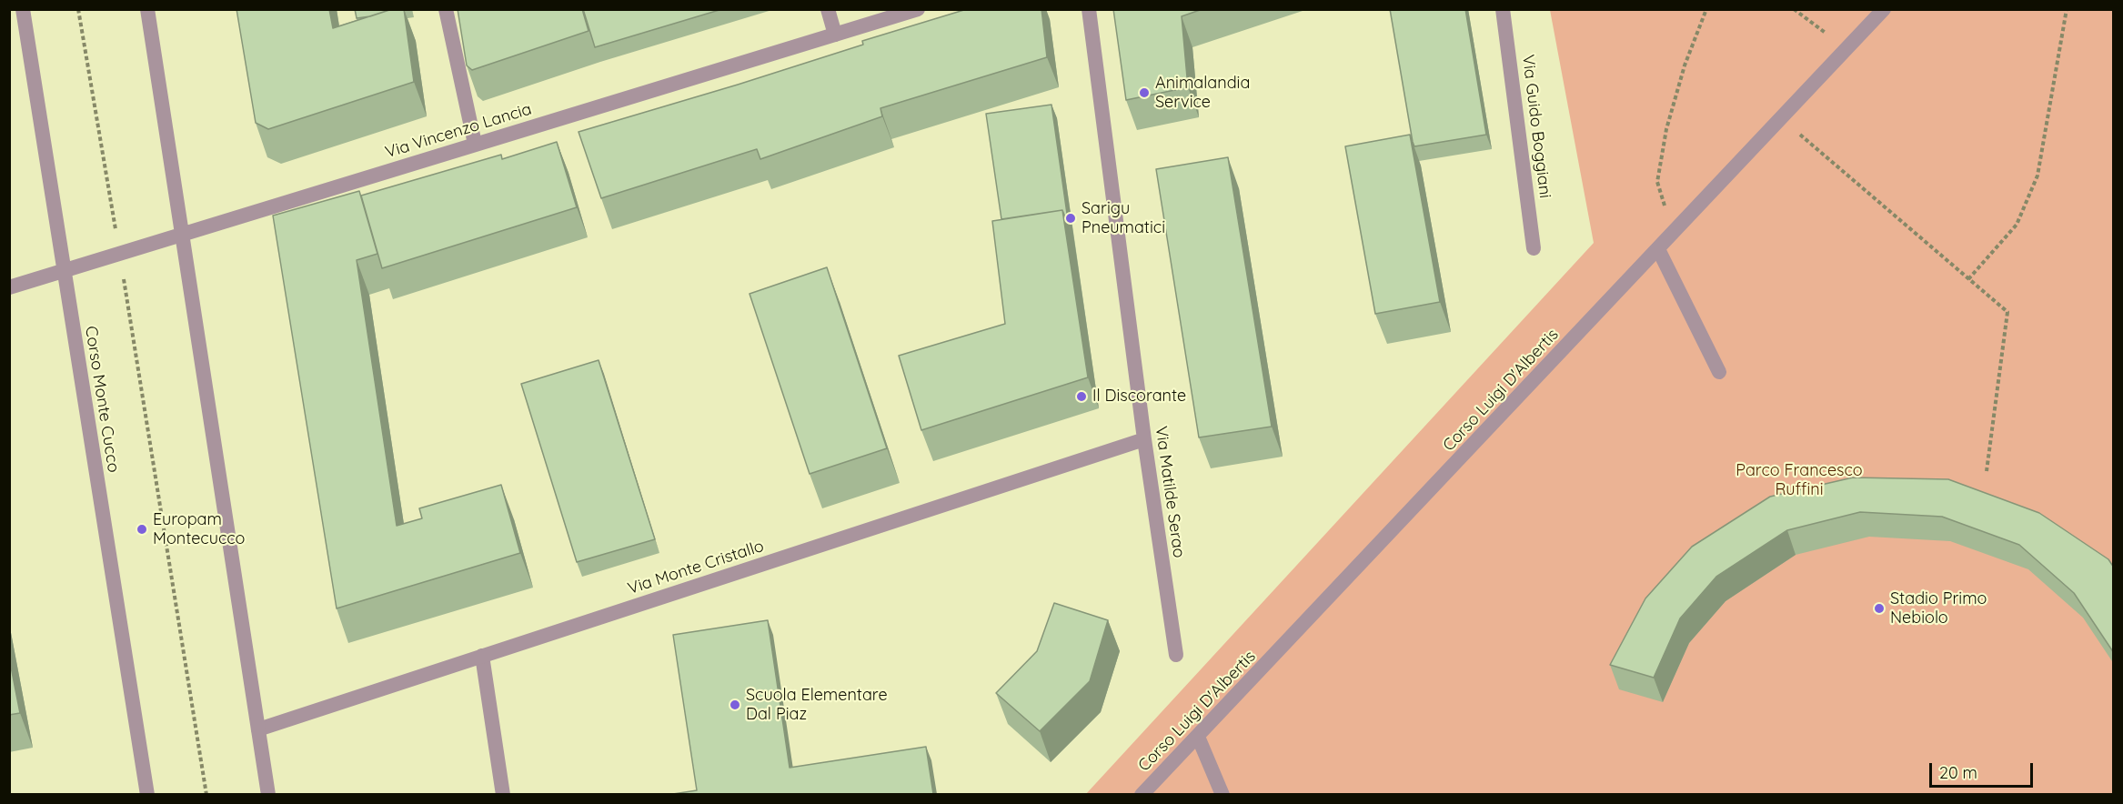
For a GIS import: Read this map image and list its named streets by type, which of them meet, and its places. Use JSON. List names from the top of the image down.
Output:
{
  "streets": {
    "street": [
      "Via Guido Boggiani",
      "Via Vincenzo Lancia",
      "Corso Luigi D'Albertis",
      "Corso Monte Cucco",
      "Via Matilde Serao",
      "Via Monte Cristallo"
    ]
  },
  "crossings": [
    ["Via Vincenzo Lancia", "Corso Monte Cucco"],
    ["Via Matilde Serao", "Via Monte Cristallo"]
  ],
  "parks": ["Parco Francesco Ruffini"],
  "places": [
    "Animalandia Service",
    "Sarigu Pneumatici",
    "Il Discorante",
    "Europam Montecucco",
    "Stadio Primo Nebiolo",
    "Scuola Elementare Dal Piaz"
  ],
  "scale_bar": "20 m"
}
